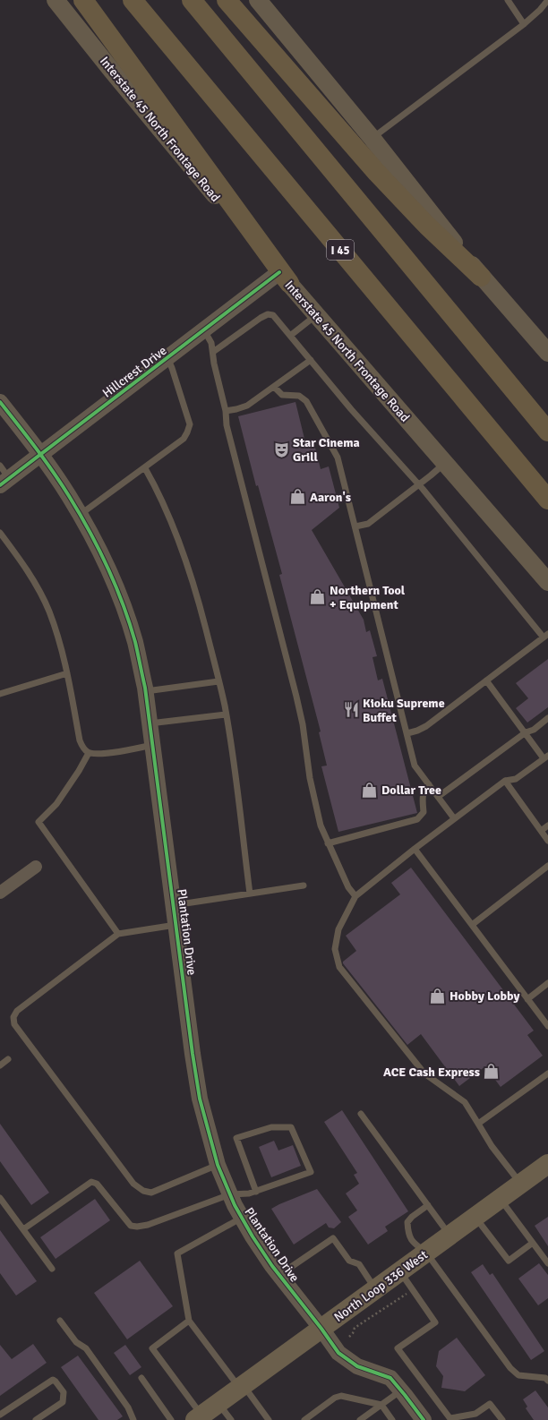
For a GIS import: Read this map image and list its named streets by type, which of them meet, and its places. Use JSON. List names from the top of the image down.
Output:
{
  "streets": {
    "highway": ["I 45"],
    "main road": ["Interstate 45 North Frontage Road", "North Loop 336 West"],
    "street": ["Hillcrest Drive", "Plantation Drive"]
  },
  "crossings": [
    ["Interstate 45 North Frontage Road", "Hillcrest Drive"],
    ["Hillcrest Drive", "Plantation Drive"],
    ["Plantation Drive", "North Loop 336 West"]
  ],
  "places": {
    "theatre": ["Star Cinema Grill"],
    "shop": [
      "Aaron's",
      "Northern Tool + Equipment",
      "Dollar Tree",
      "Hobby Lobby",
      "ACE Cash Express"
    ],
    "restaurant": ["Kioku Supreme Buffet"]
  }
}
